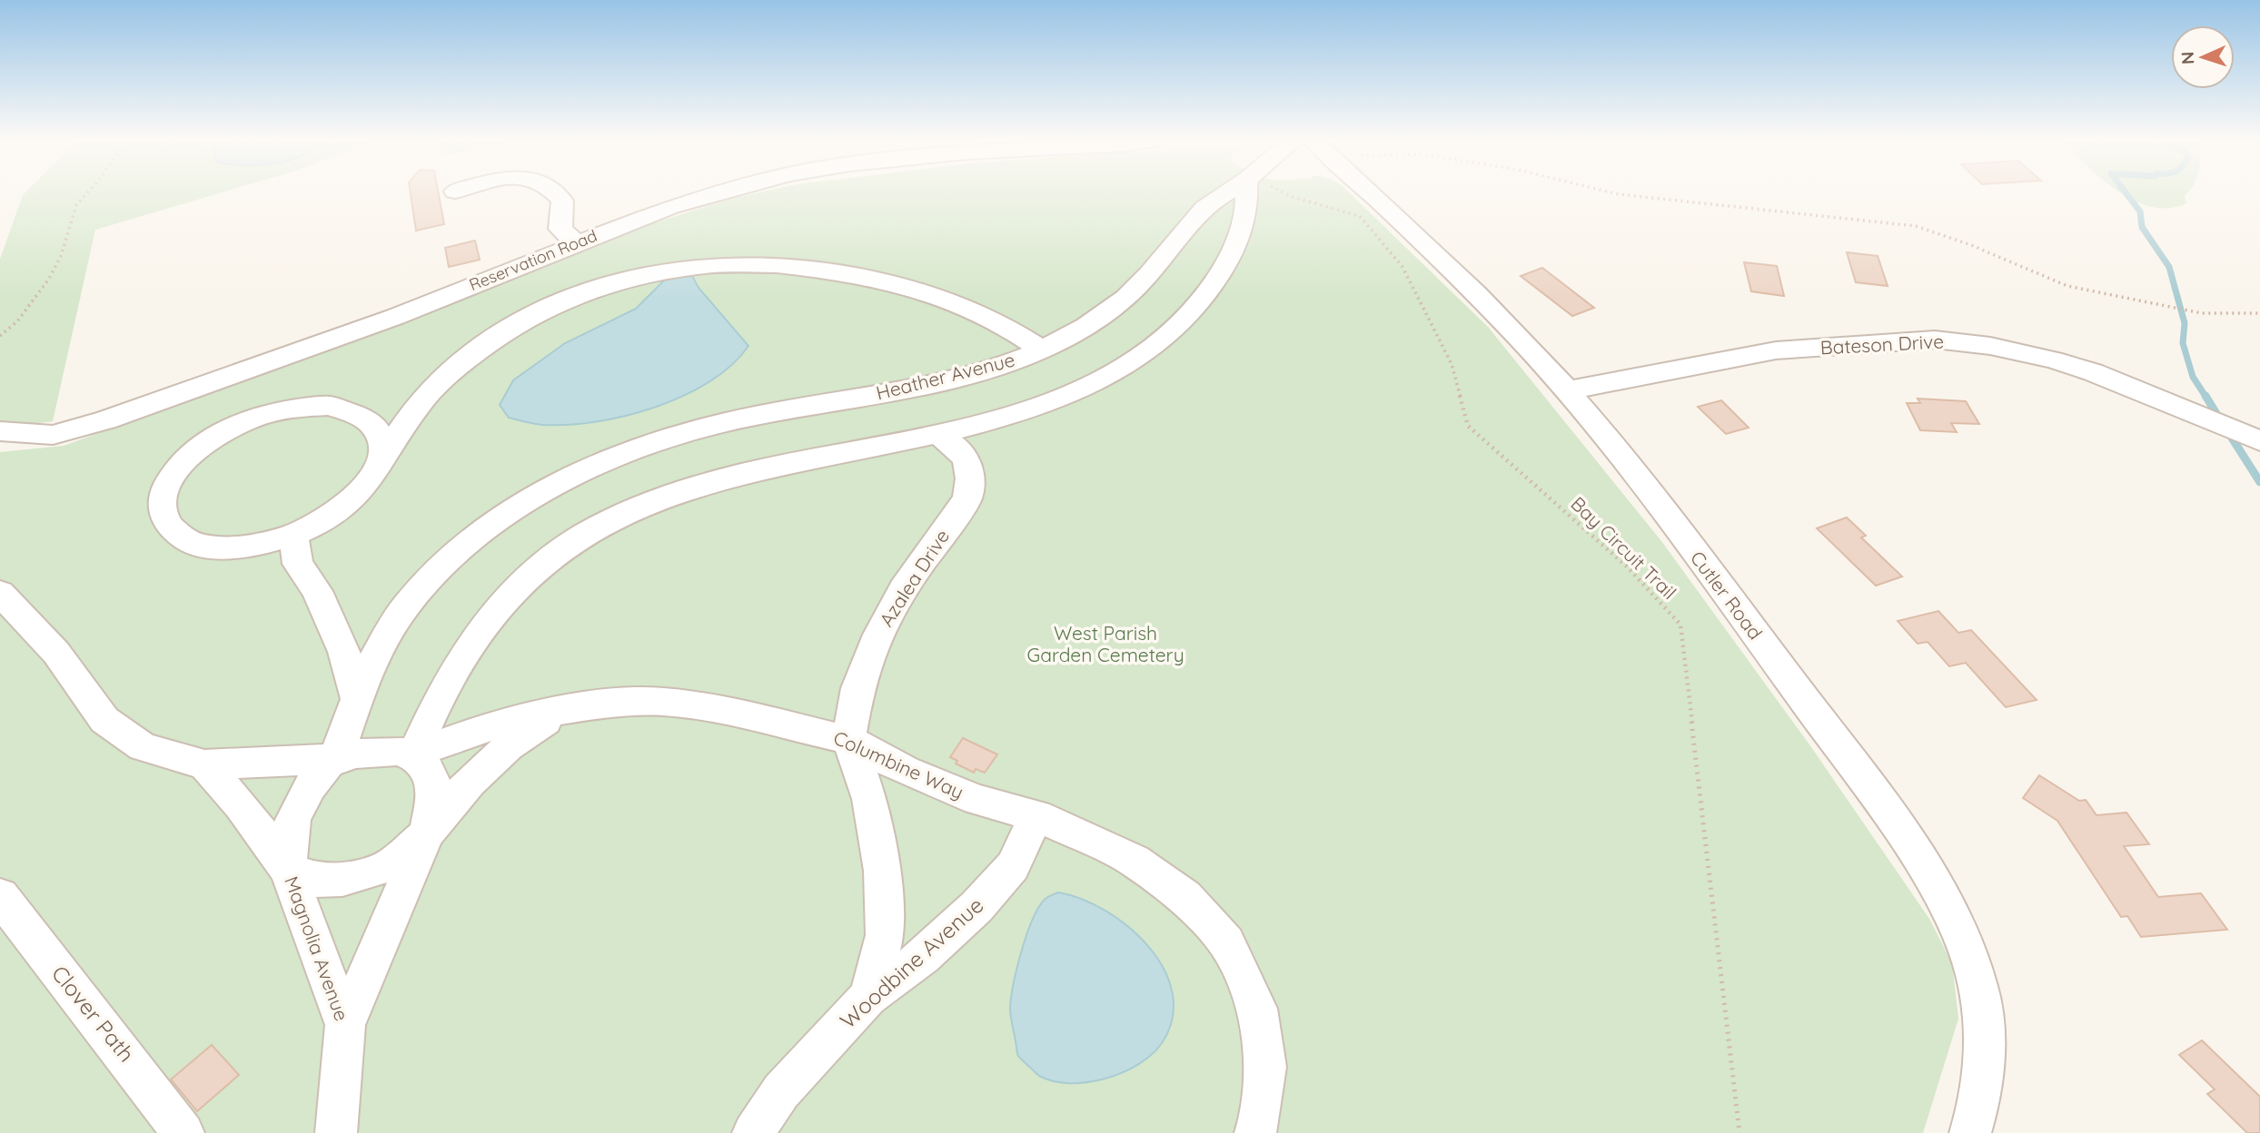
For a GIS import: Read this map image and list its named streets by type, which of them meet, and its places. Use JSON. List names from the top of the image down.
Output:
{
  "streets": {
    "street": [
      "Reservation Road",
      "Bateson Drive",
      "Heather Avenue",
      "Azalea Drive",
      "Cutler Road",
      "Columbine Way",
      "Magnolia Avenue",
      "Woodbine Avenue",
      "Clover Path"
    ],
    "path": ["Bay Circuit Trail"]
  },
  "crossings": [
    ["Bateson Drive", "Cutler Road"],
    ["Heather Avenue", "Columbine Way"],
    ["Heather Avenue", "Magnolia Avenue"],
    ["Azalea Drive", "Columbine Way"],
    ["Azalea Drive", "Woodbine Avenue"],
    ["Columbine Way", "Magnolia Avenue"],
    ["Columbine Way", "Woodbine Avenue"]
  ],
  "parks": ["West Parish Garden Cemetery"],
  "north": "left"
}
